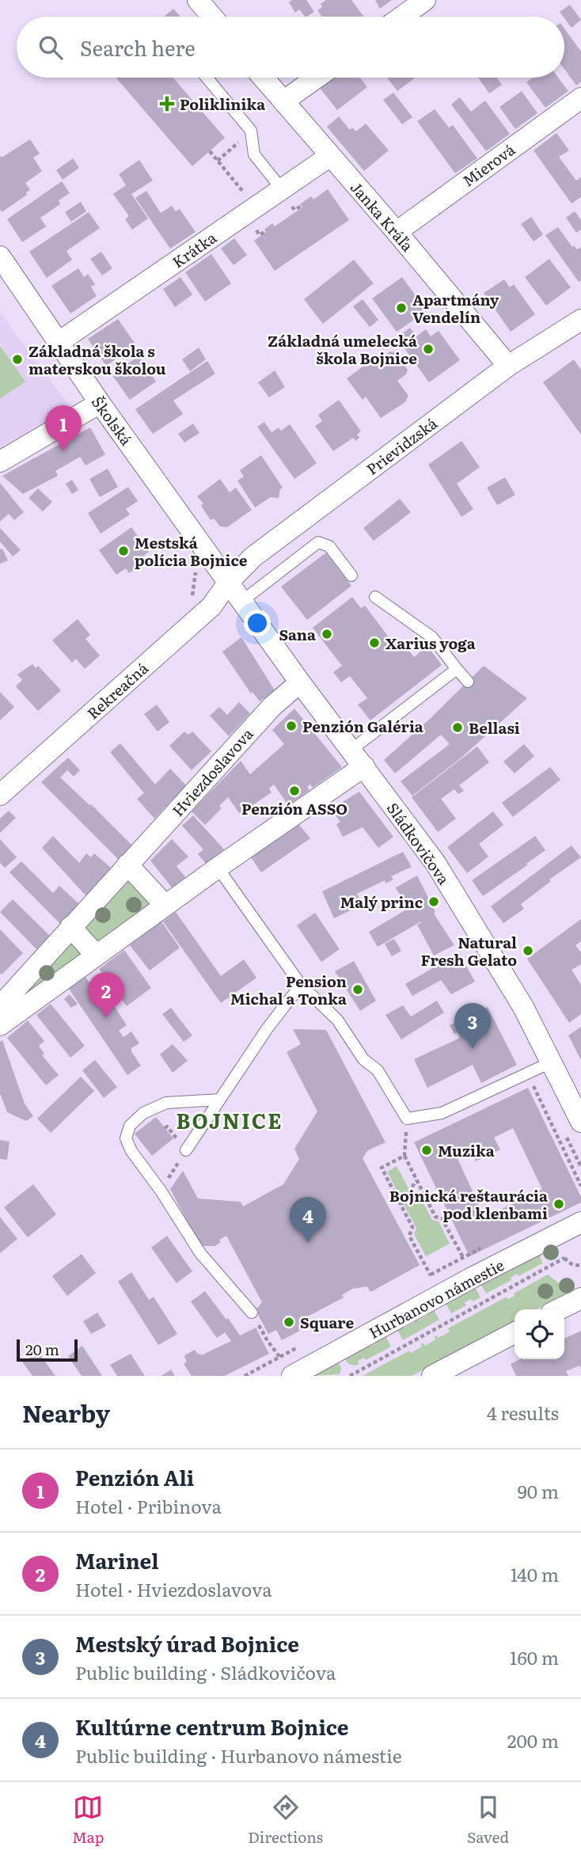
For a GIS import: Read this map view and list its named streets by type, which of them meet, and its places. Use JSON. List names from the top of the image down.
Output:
{
  "streets": {
    "street": [
      "Mierová",
      "Janka Kráľa",
      "Krátka",
      "Školská",
      "Prievidzská",
      "Rekreačná",
      "Hviezdoslavova",
      "Sládkovičova",
      "Hurbanovo námestie"
    ]
  },
  "crossings": [
    ["Mierová", "Janka Kráľa"],
    ["Janka Kráľa", "Krátka"],
    ["Janka Kráľa", "Prievidzská"],
    ["Krátka", "Školská"],
    ["Školská", "Prievidzská"],
    ["Školská", "Rekreačná"],
    ["Školská", "Sládkovičova"],
    ["Prievidzská", "Rekreačná"],
    ["Prievidzská", "Sládkovičova"],
    ["Rekreačná", "Sládkovičova"],
    ["Hviezdoslavova", "Sládkovičova"]
  ],
  "districts": ["BOJNICE"],
  "places": {
    "health": ["Poliklinika"],
    "other": [
      "Apartmány Vendelín",
      "Základná umelecká škola Bojnice",
      "Základná škola s materskou školou",
      "Mestská polícia Bojnice",
      "Sana",
      "Xarius yoga",
      "Penzión Galéria",
      "Bellasi",
      "Penzión ASSO",
      "Malý princ",
      "Natural Fresh Gelato",
      "Pension Michal a Tonka",
      "Muzika",
      "Bojnická reštaurácia pod klenbami",
      "Square"
    ]
  },
  "scale_bar": "20 m",
  "page": {
    "search": "Search here",
    "pins": [
      "1",
      "2",
      "3",
      "4"
    ],
    "scale": "20 m",
    "heading": ["Nearby", "4 results"],
    "list": [
      {
        "mark": "1",
        "name": "Penzión Ali",
        "note": "Hotel · Pribinova",
        "value": "90 m"
      },
      {
        "mark": "2",
        "name": "Marinel",
        "note": "Hotel · Hviezdoslavova",
        "value": "140 m"
      },
      {
        "mark": "3",
        "name": "Mestský úrad Bojnice",
        "note": "Public building · Sládkovičova",
        "value": "160 m"
      },
      {
        "mark": "4",
        "name": "Kultúrne centrum Bojnice",
        "note": "Public building · Hurbanovo námestie",
        "value": "200 m"
      }
    ],
    "nav": ["Map", "Directions", "Saved"]
  }
}
